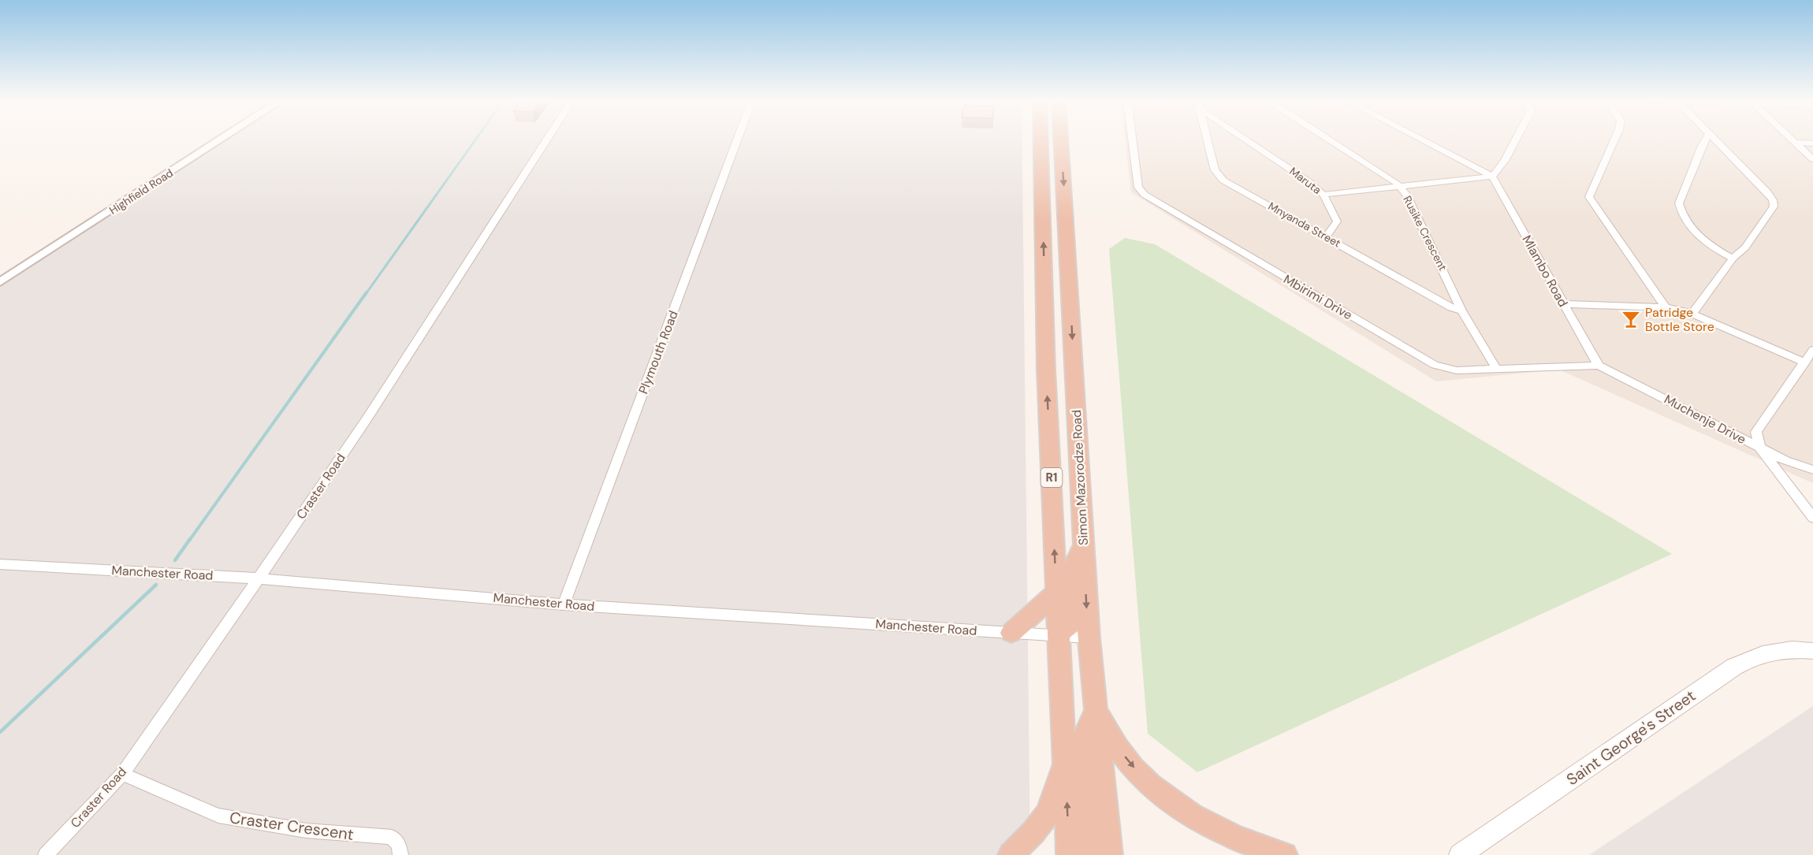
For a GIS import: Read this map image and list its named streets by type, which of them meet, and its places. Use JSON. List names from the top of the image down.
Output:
{
  "streets": {
    "highway": ["R1", "Simon Mazorodze Road"],
    "main road": ["Saint George's Street"],
    "street": [
      "Maruta",
      "Highfield Road",
      "Mnyanda Street",
      "Rusike Crescent",
      "Mlambo Road",
      "Mbirimi Drive",
      "Plymouth Road",
      "Muchenje Drive",
      "Craster Road",
      "Manchester Road",
      "Craster Crescent"
    ]
  },
  "crossings": [
    ["Maruta", "Mnyanda Street"],
    ["Mnyanda Street", "Rusike Crescent"],
    ["Rusike Crescent", "Mbirimi Drive"],
    ["Mlambo Road", "Mbirimi Drive"],
    ["Mlambo Road", "Muchenje Drive"],
    ["Mbirimi Drive", "Muchenje Drive"],
    ["Plymouth Road", "Manchester Road"],
    ["R1", "Manchester Road"],
    ["Simon Mazorodze Road", "Manchester Road"],
    ["Craster Road", "Manchester Road"],
    ["Craster Road", "Craster Crescent"]
  ],
  "places": {
    "bar": ["Patridge Bottle Store"]
  }
}
